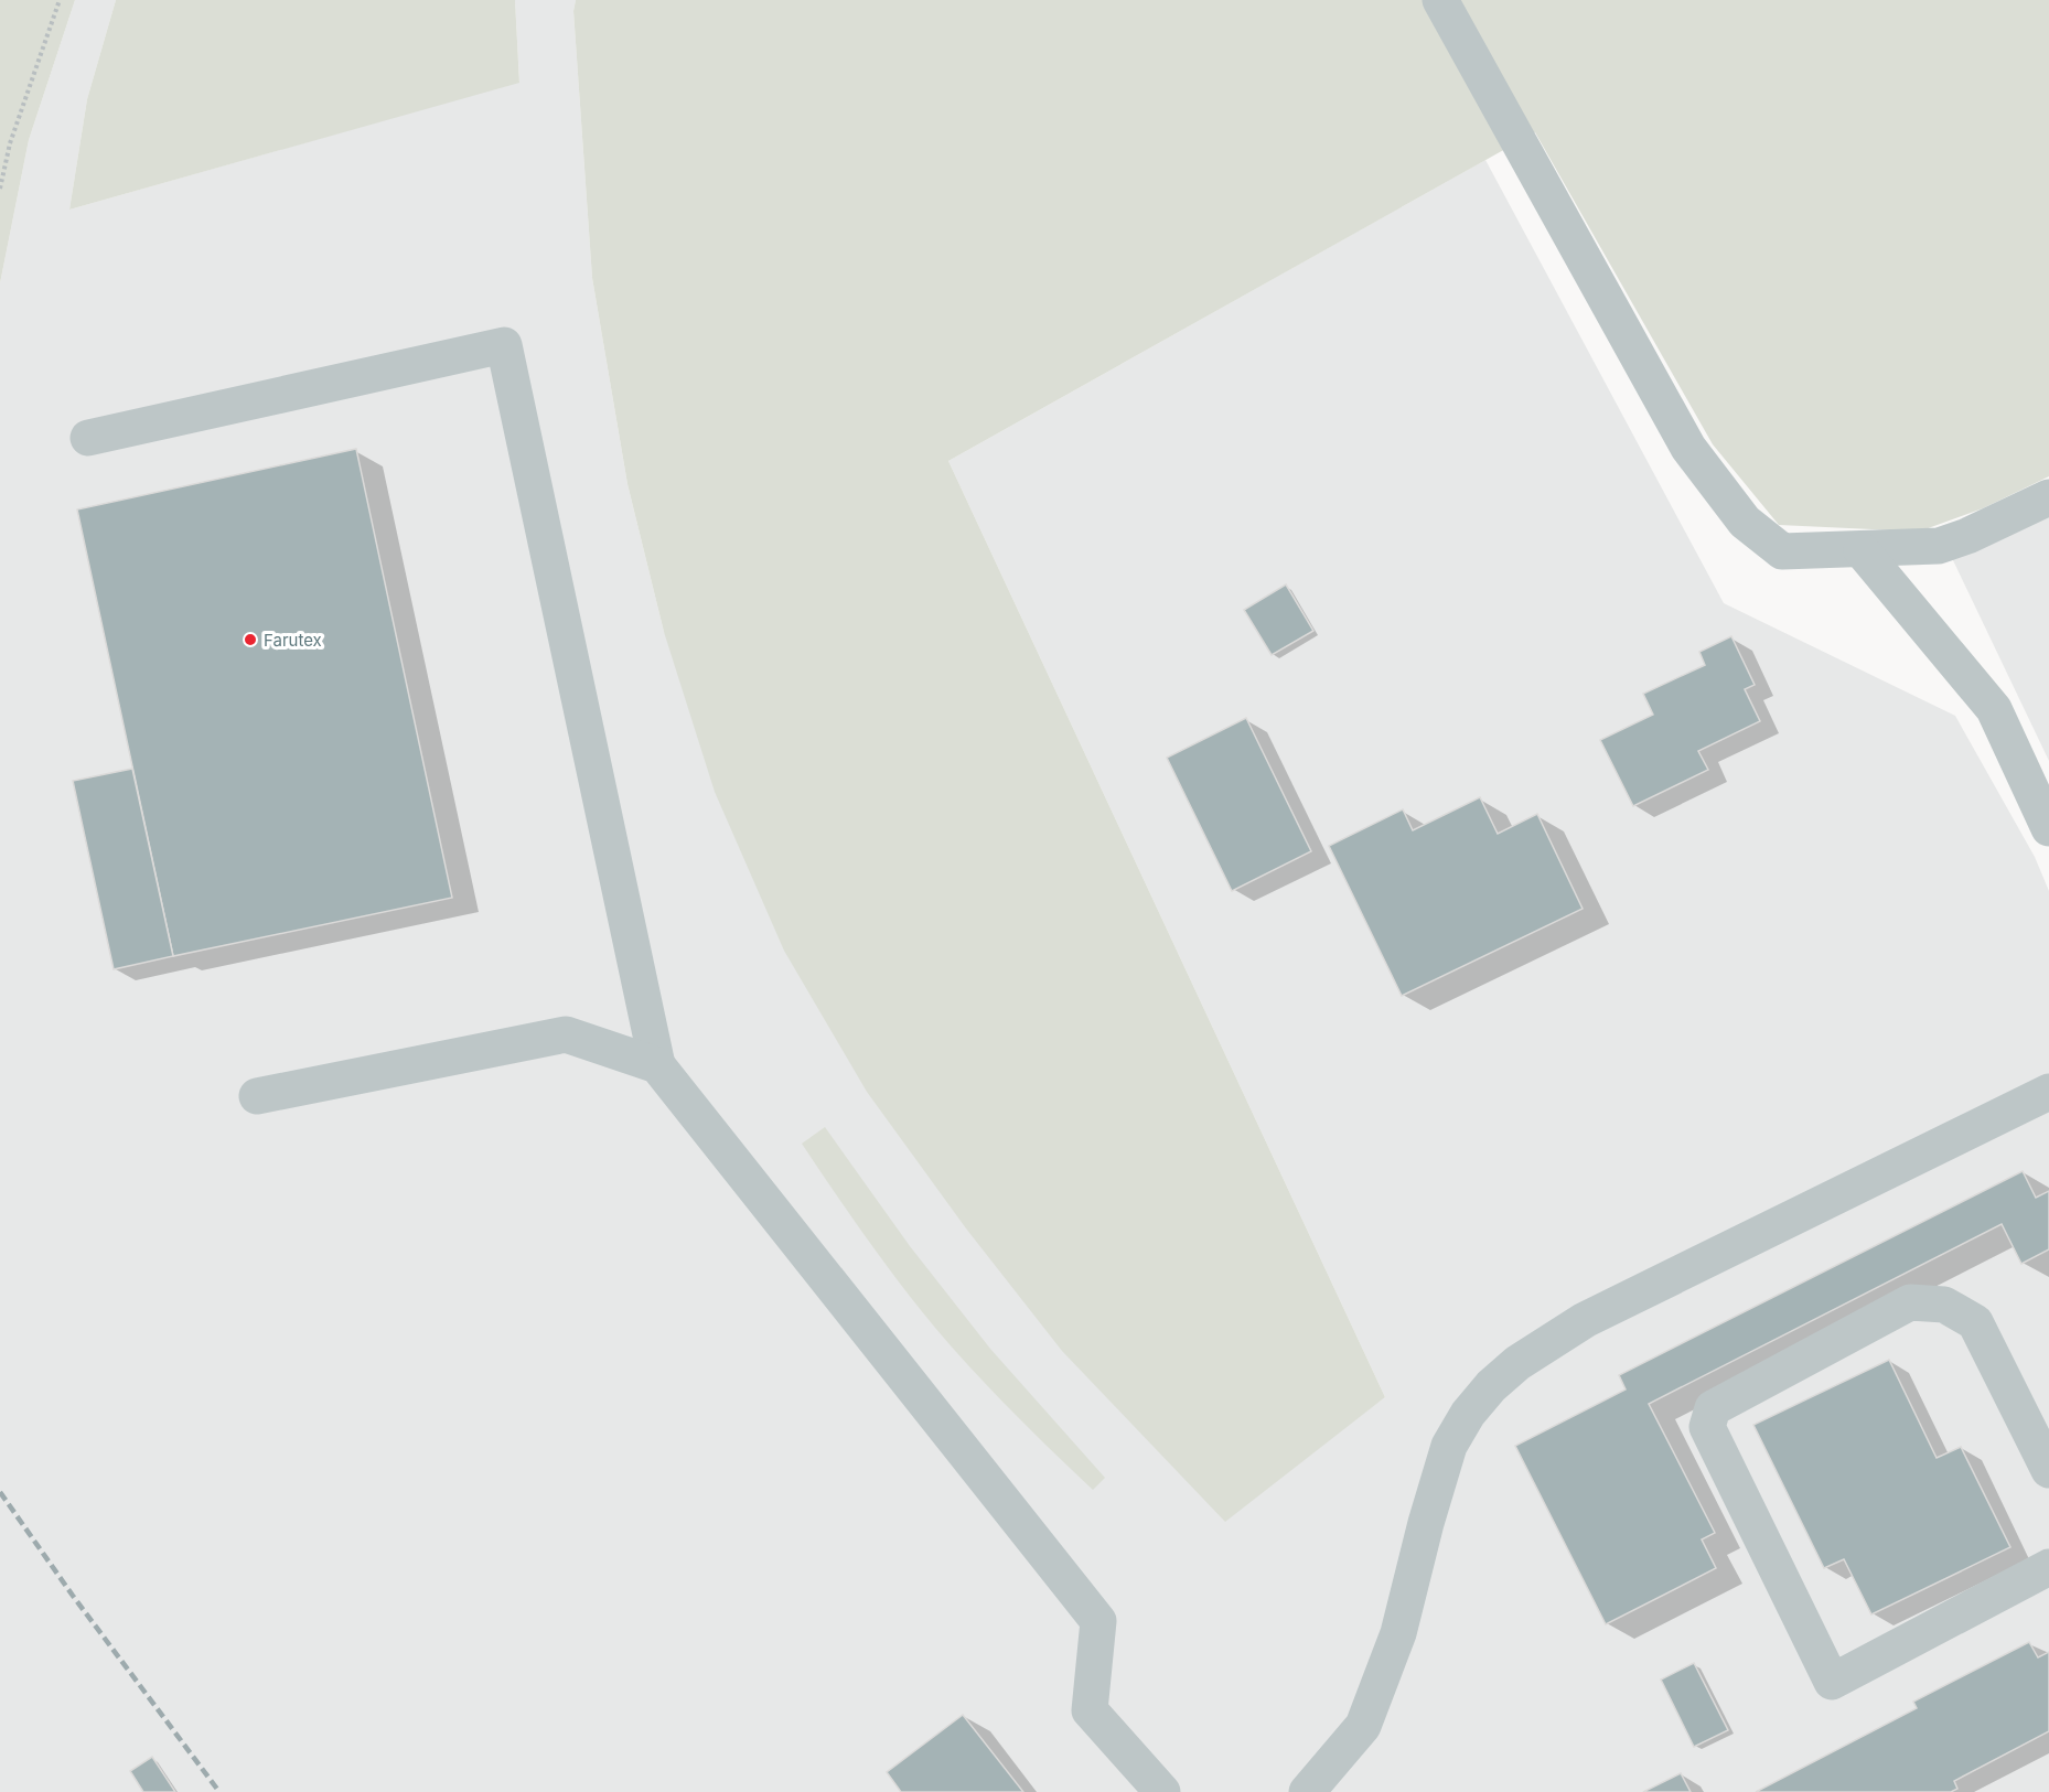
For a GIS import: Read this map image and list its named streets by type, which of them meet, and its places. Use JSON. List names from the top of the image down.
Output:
{
  "places": ["Farutex"]
}
